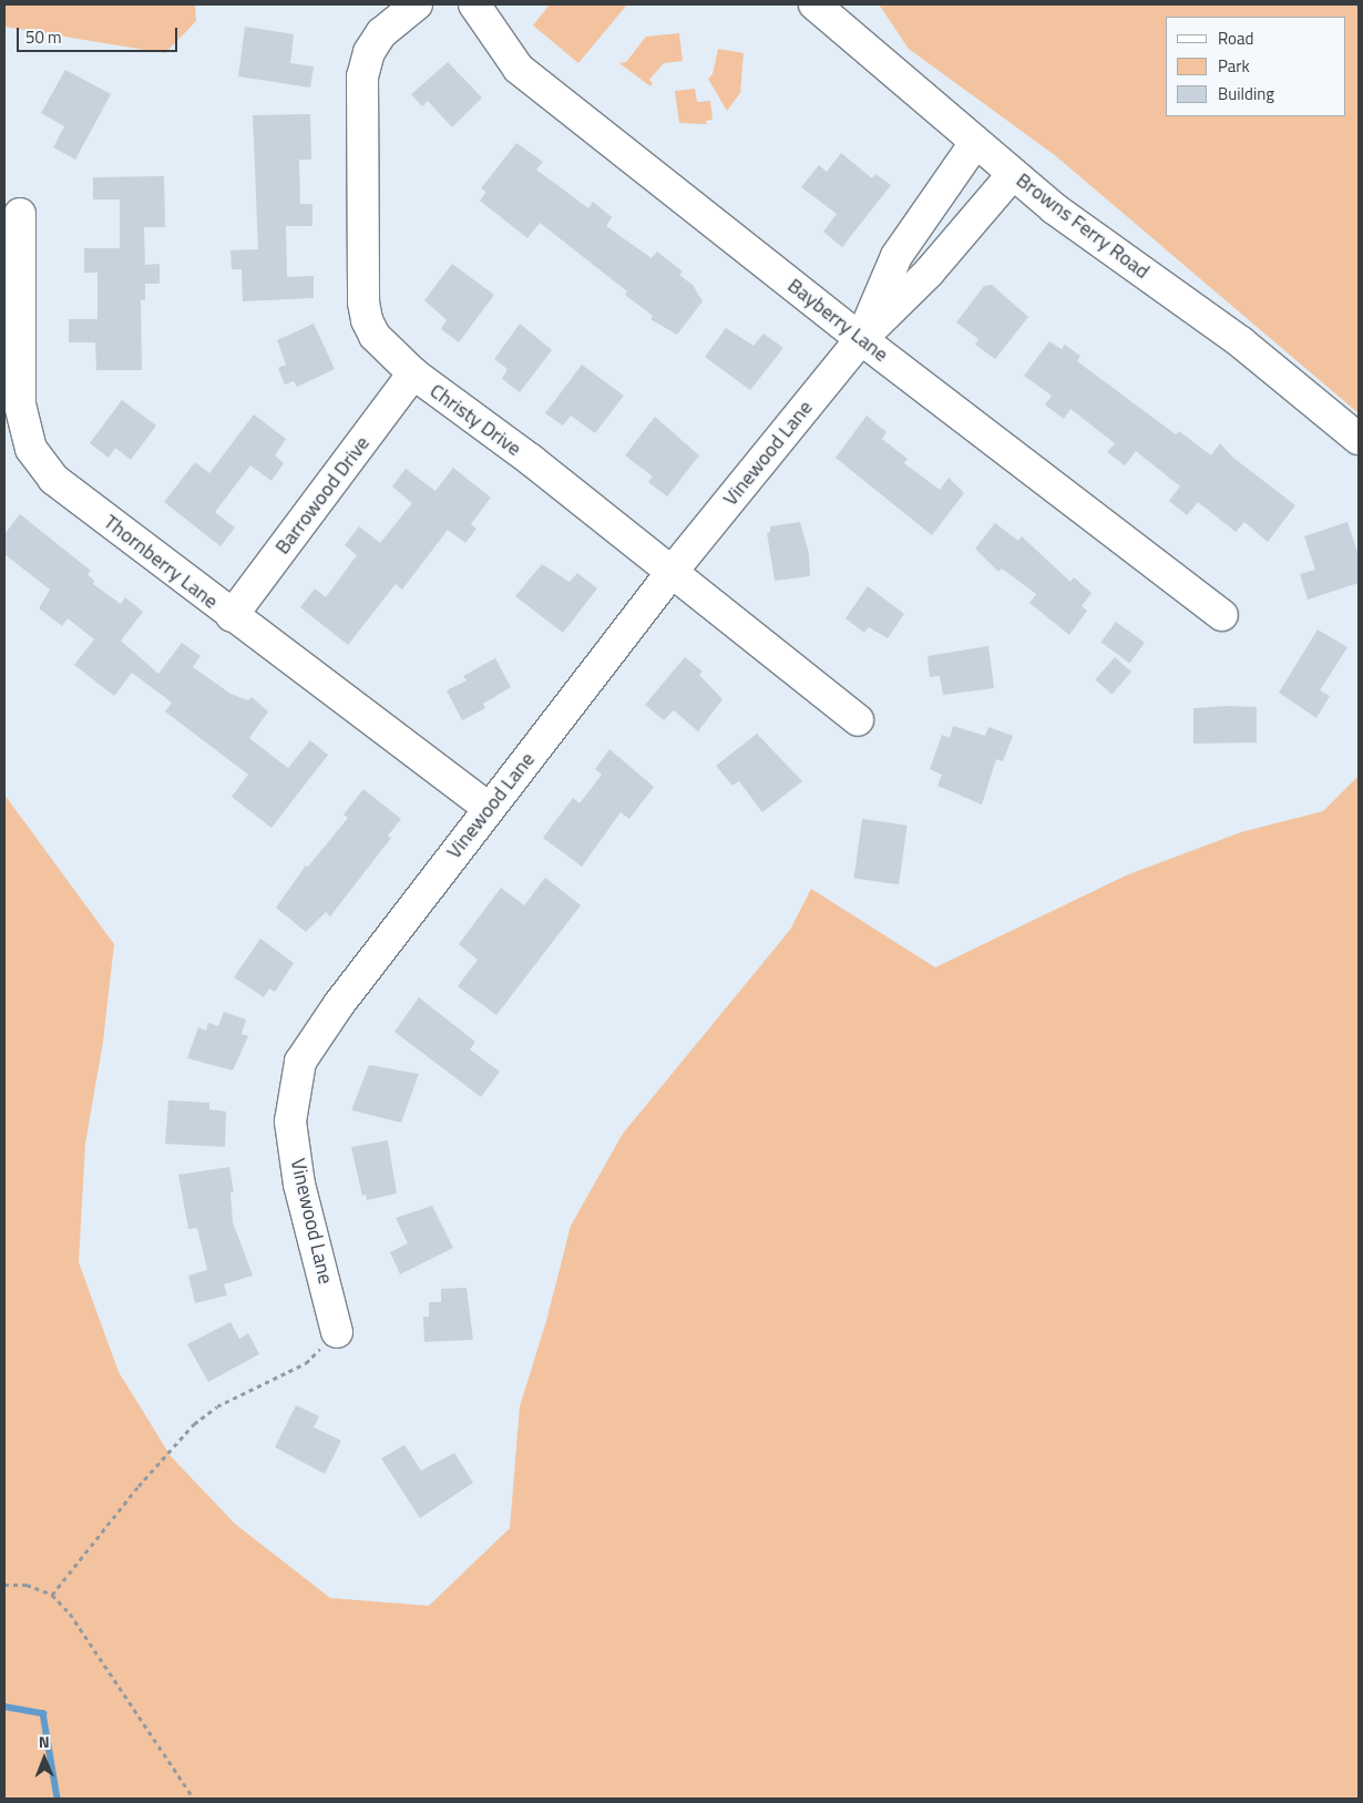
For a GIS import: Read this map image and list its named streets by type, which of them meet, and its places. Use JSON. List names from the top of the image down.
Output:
{
  "streets": {
    "street": [
      "Browns Ferry Road",
      "Bayberry Lane",
      "Christy Drive",
      "Vinewood Lane",
      "Barrowood Drive",
      "Thornberry Lane"
    ]
  },
  "crossings": [
    ["Browns Ferry Road", "Vinewood Lane"],
    ["Bayberry Lane", "Vinewood Lane"],
    ["Christy Drive", "Vinewood Lane"],
    ["Christy Drive", "Barrowood Drive"],
    ["Vinewood Lane", "Thornberry Lane"],
    ["Barrowood Drive", "Thornberry Lane"]
  ],
  "legend": ["Road", "Park", "Building"],
  "scale_bar": "50 m",
  "north": "top"
}
